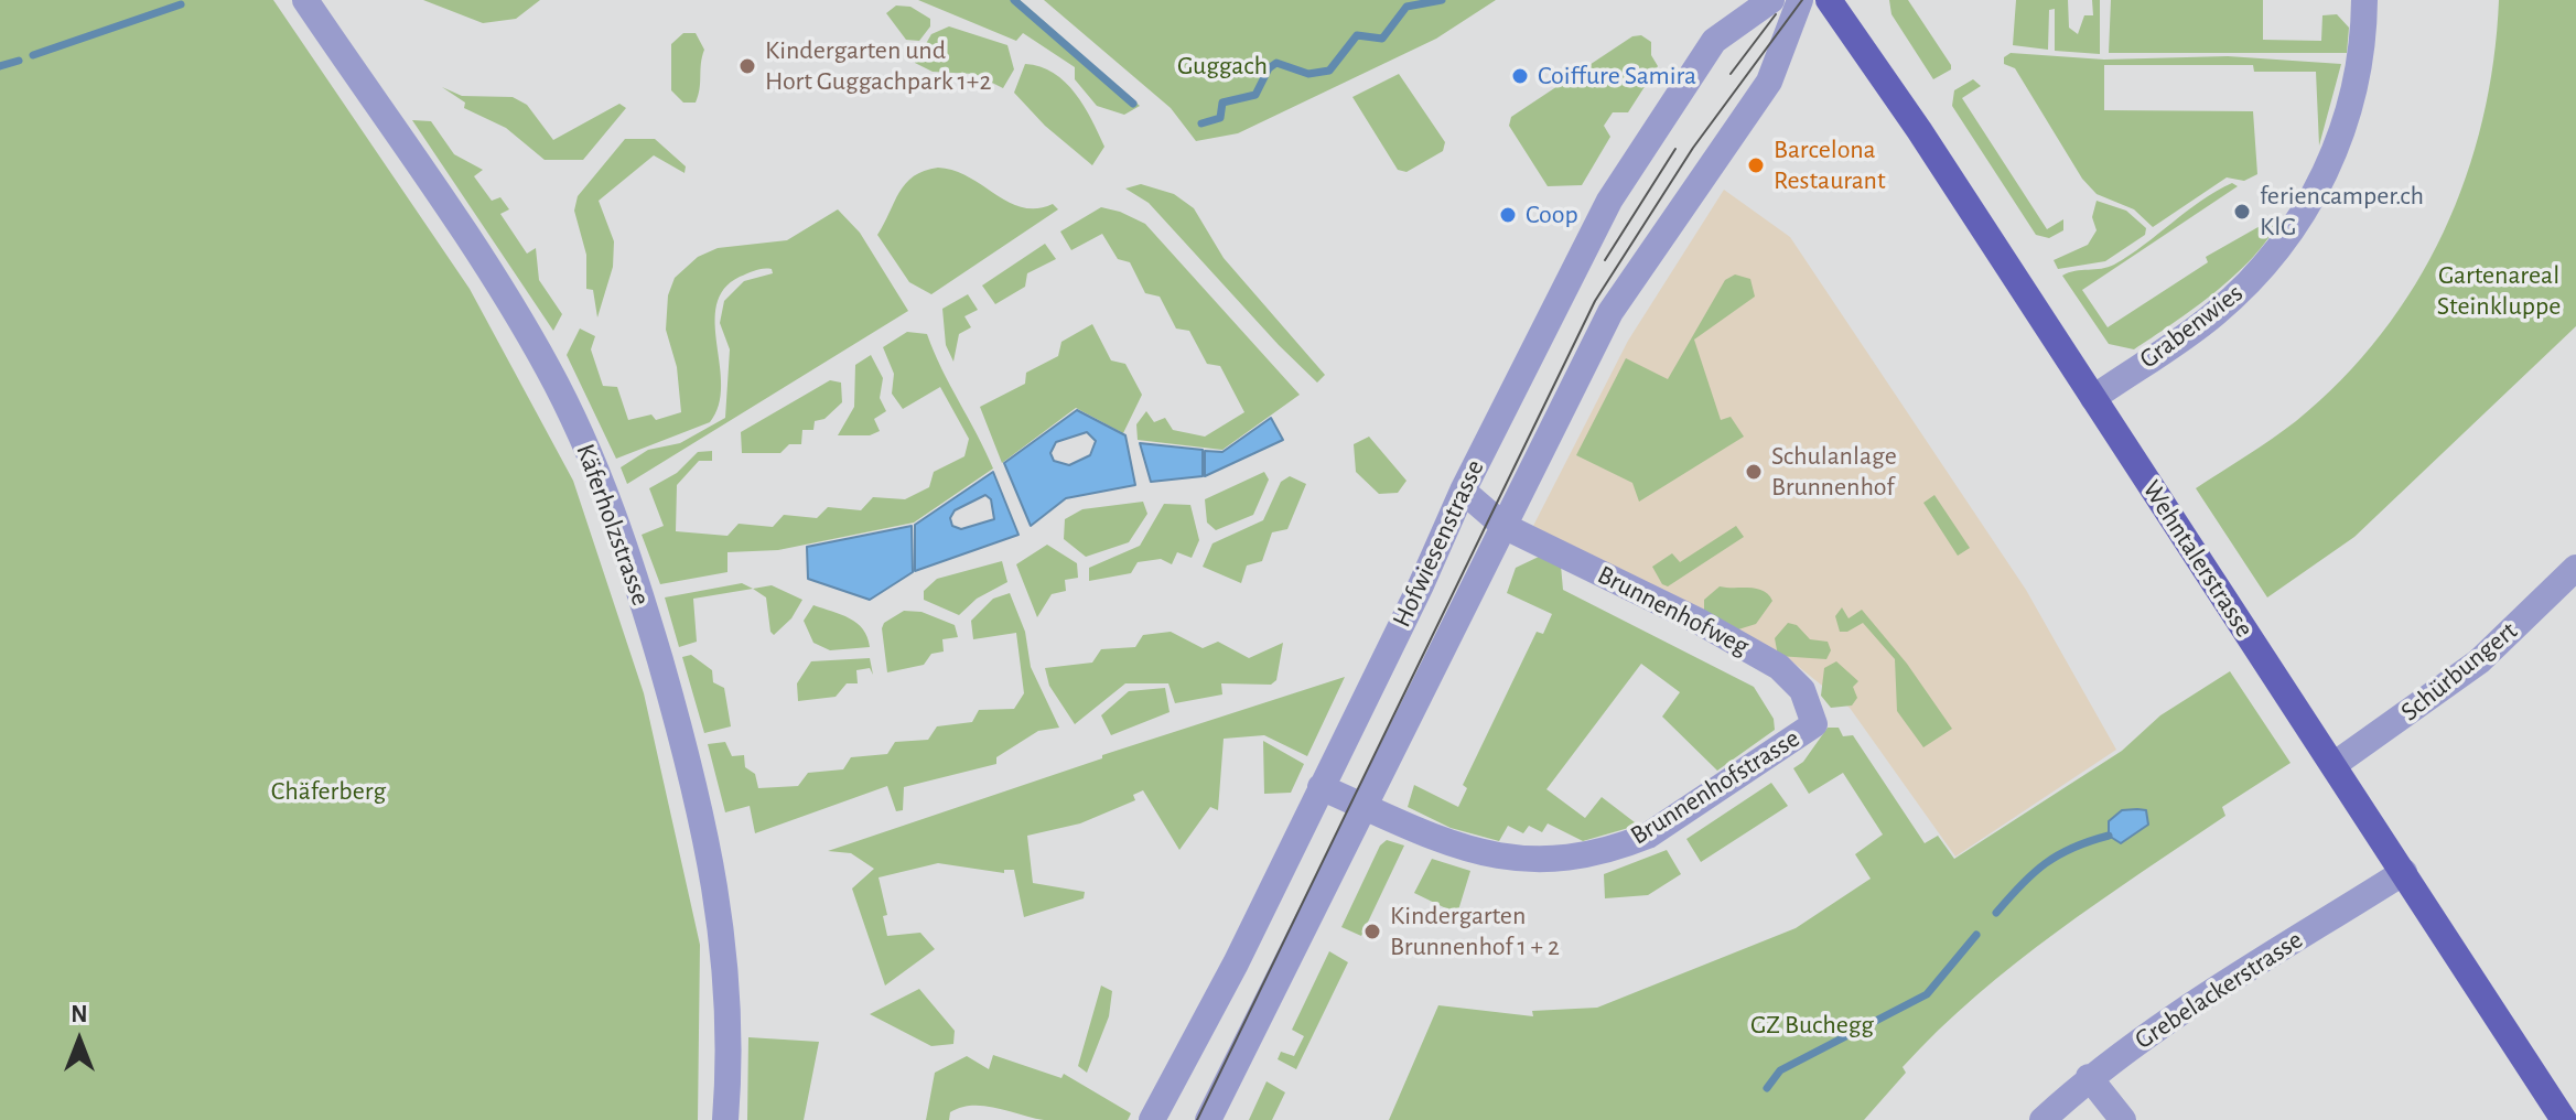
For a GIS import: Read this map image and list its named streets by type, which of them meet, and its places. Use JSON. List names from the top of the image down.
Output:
{
  "streets": {
    "main road": ["Wehntalerstrasse"],
    "street": [
      "Grabenwies",
      "Käferholzstrasse",
      "Hofwiesenstrasse",
      "Brunnenhofweg",
      "Schürbungert",
      "Brunnenhofstrasse",
      "Grebelackerstrasse"
    ]
  },
  "crossings": [
    ["Grabenwies", "Wehntalerstrasse"],
    ["Hofwiesenstrasse", "Brunnenhofweg"],
    ["Hofwiesenstrasse", "Brunnenhofstrasse"],
    ["Wehntalerstrasse", "Schürbungert"],
    ["Wehntalerstrasse", "Grebelackerstrasse"],
    ["Brunnenhofweg", "Brunnenhofstrasse"]
  ],
  "parks": [
    "Guggach",
    "Gartenareal Steinkluppe",
    "Chäferberg",
    "GZ Buchegg"
  ],
  "places": [
    "Kindergarten und Hort Guggachpark 1+2",
    "Coiffure Samira",
    "Barcelona Restaurant",
    "feriencamper.ch KlG",
    "Coop",
    "Schulanlage Brunnenhof",
    "Kindergarten Brunnenhof 1 + 2"
  ],
  "north": "top"
}
